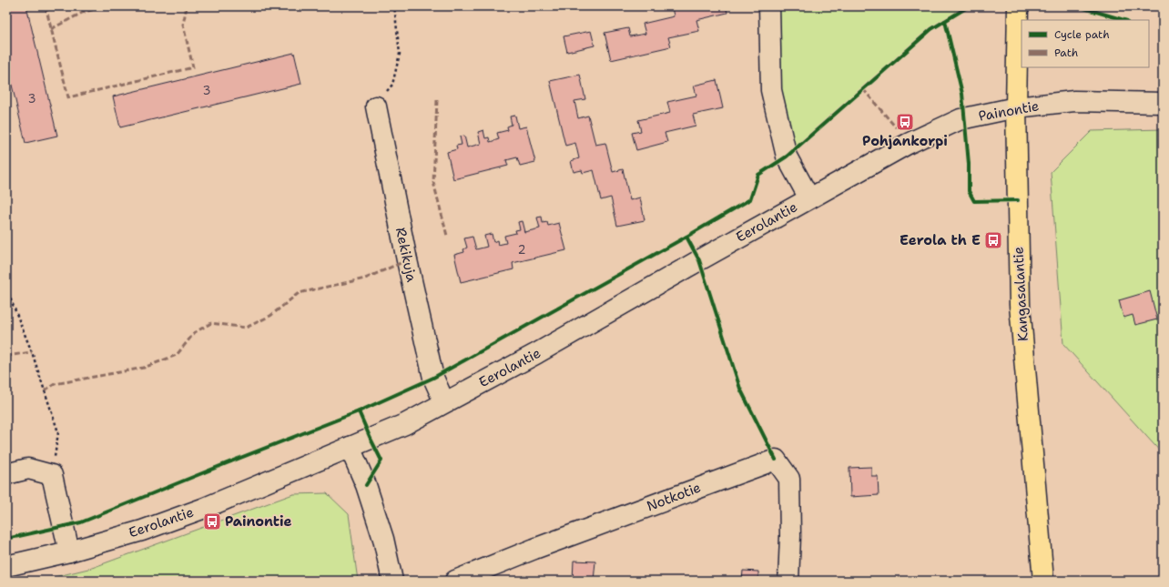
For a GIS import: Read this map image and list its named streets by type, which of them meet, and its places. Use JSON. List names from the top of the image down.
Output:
{
  "streets": {
    "main road": ["Kangasalantie"],
    "street": [
      "Painontie",
      "Eerolantie",
      "Rekikuja",
      "Notkotie"
    ]
  },
  "crossings": [
    ["Painontie", "Eerolantie"],
    ["Painontie", "Kangasalantie"],
    ["Eerolantie", "Rekikuja"]
  ],
  "places": {
    "bus stop": ["Pohjankorpi", "Eerola th E", "Painontie"]
  },
  "house_numbers": ["3", "3", "2"],
  "legend": ["Cycle path", "Path"]
}
